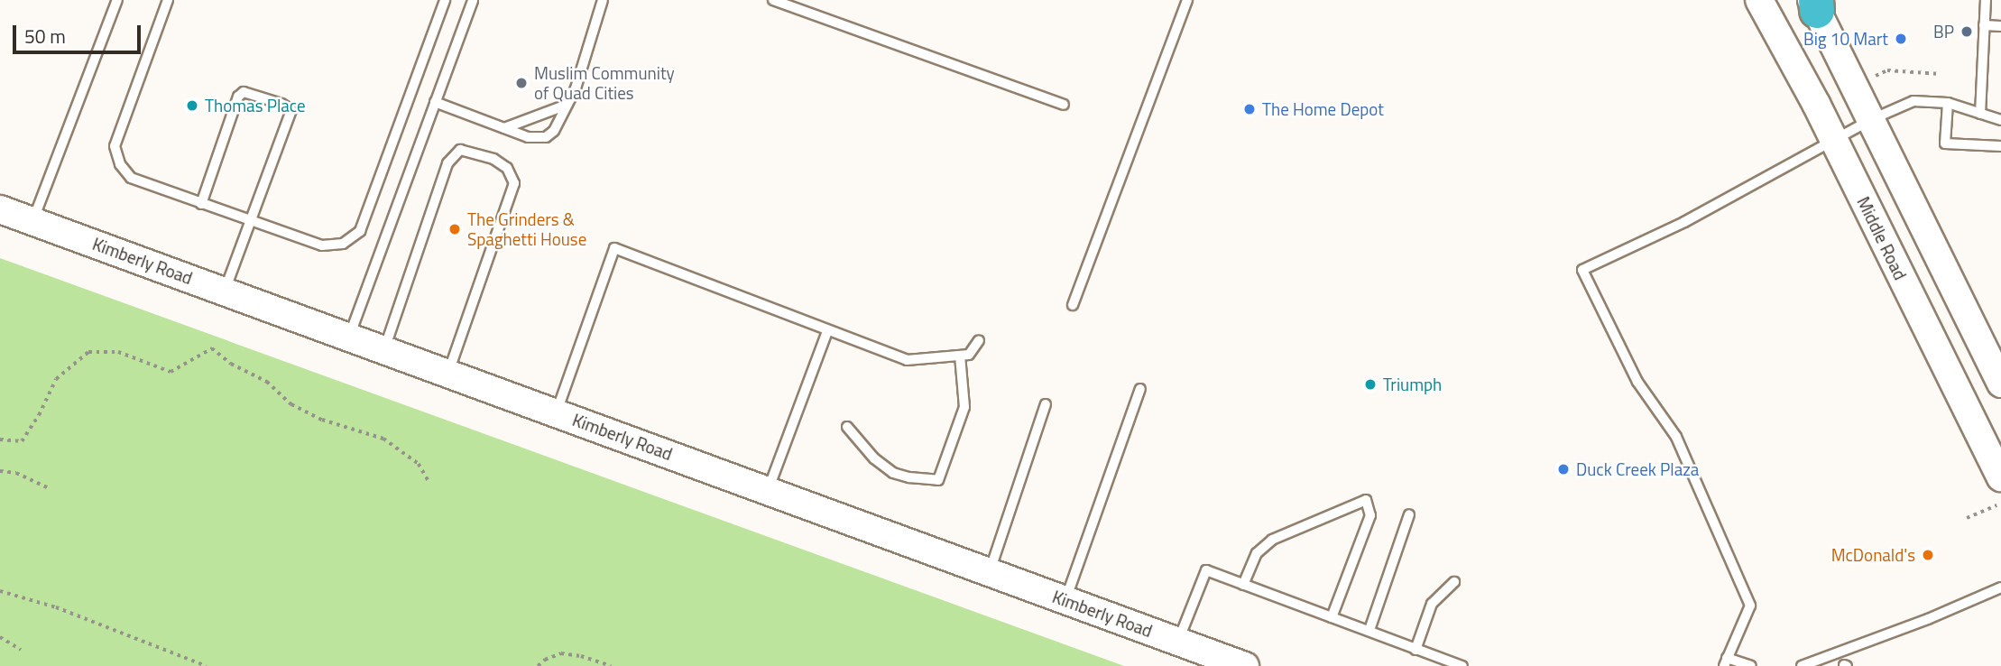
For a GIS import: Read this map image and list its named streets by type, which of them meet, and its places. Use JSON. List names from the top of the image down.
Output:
{
  "streets": {
    "main road": ["Middle Road", "Kimberly Road"]
  },
  "places": [
    "BP",
    "Big 10 Mart",
    "Muslim Community of Quad Cities",
    "Thomas Place",
    "The Home Depot",
    "The Grinders & Spaghetti House",
    "Triumph",
    "Duck Creek Plaza",
    "McDonald's"
  ],
  "scale_bar": "50 m"
}
